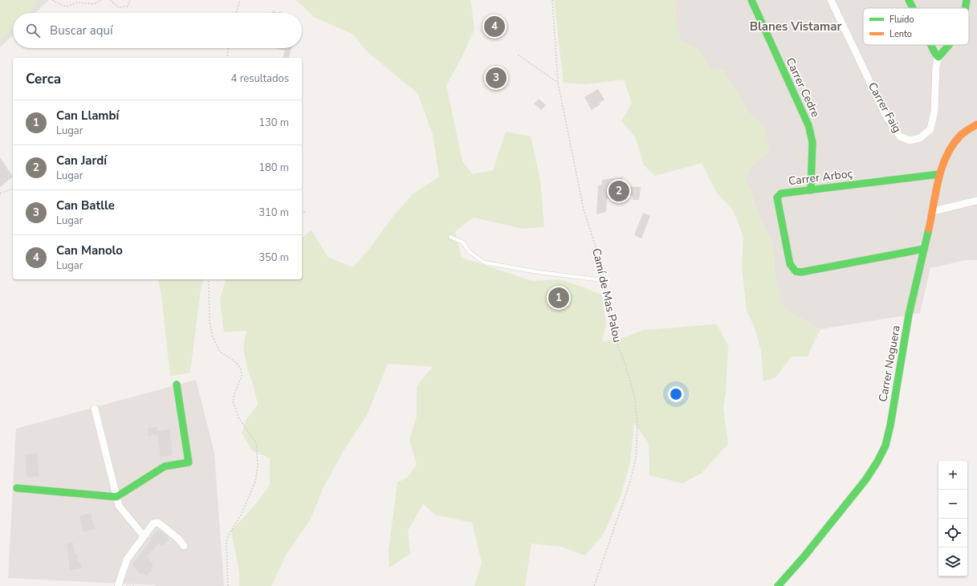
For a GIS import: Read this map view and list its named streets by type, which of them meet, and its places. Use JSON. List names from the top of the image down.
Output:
{
  "streets": {
    "street": [
      "Carrer Cedre",
      "Carrer Faig",
      "Carrer Arboç",
      "Carrer Noguera"
    ],
    "path": ["Camí de Mas Palou"]
  },
  "crossings": [
    ["Carrer Cedre", "Carrer Arboç"],
    ["Carrer Arboç", "Carrer Noguera"]
  ],
  "districts": ["Blanes Vistamar"],
  "legend": ["Fluido", "Lento"],
  "page": {
    "search": "Buscar aquí",
    "pins": [
      "4",
      "3",
      "2",
      "1"
    ],
    "heading": ["Cerca", "4 resultados"],
    "list": [
      {
        "mark": "1",
        "name": "Can Llambí",
        "note": "Lugar",
        "value": "130 m"
      },
      {
        "mark": "2",
        "name": "Can Jardí",
        "note": "Lugar",
        "value": "180 m"
      },
      {
        "mark": "3",
        "name": "Can Batlle",
        "note": "Lugar",
        "value": "310 m"
      },
      {
        "mark": "4",
        "name": "Can Manolo",
        "note": "Lugar",
        "value": "350 m"
      }
    ],
    "map_buttons": ["+", "−"]
  }
}
